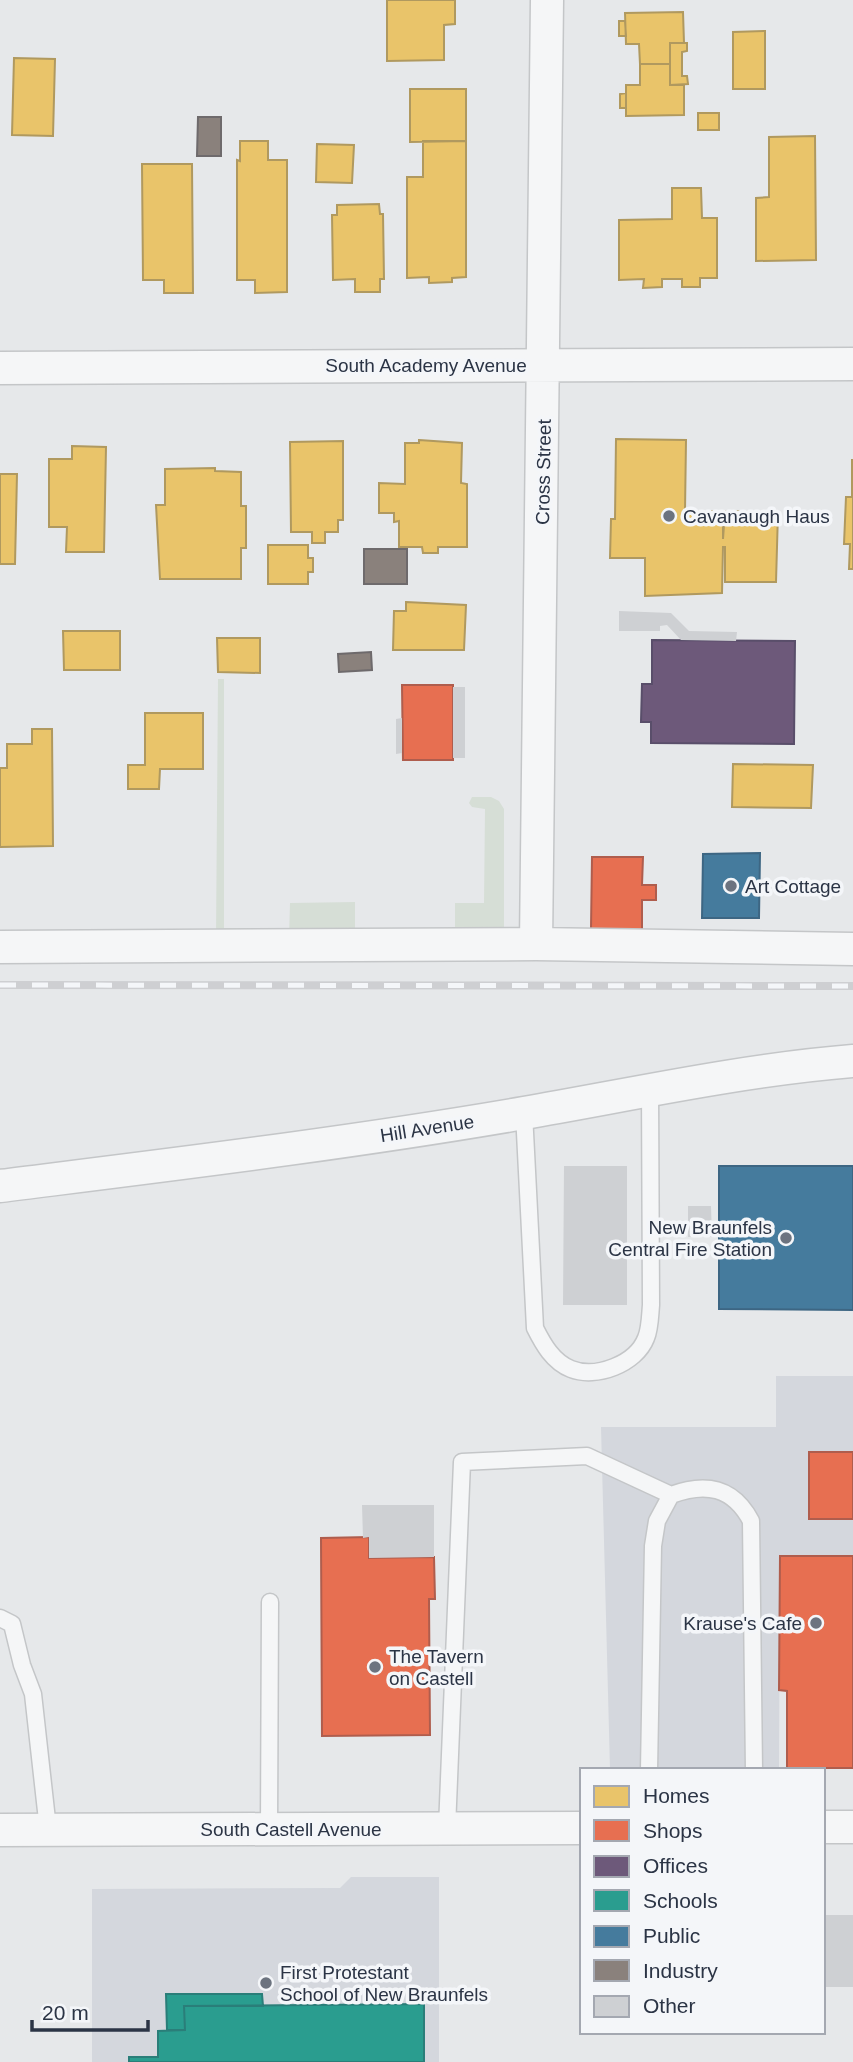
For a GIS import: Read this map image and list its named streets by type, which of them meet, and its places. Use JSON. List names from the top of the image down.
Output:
{
  "streets": {
    "street": [
      "South Academy Avenue",
      "Cross Street",
      "Hill Avenue",
      "South Castell Avenue"
    ]
  },
  "crossings": [
    ["South Academy Avenue", "Cross Street"]
  ],
  "places": [
    "Cavanaugh Haus",
    "Art Cottage",
    "New Braunfels Central Fire Station",
    "Krause's Cafe",
    "The Tavern on Castell",
    "First Protestant School of New Braunfels"
  ],
  "legend": [
    "Homes",
    "Shops",
    "Offices",
    "Schools",
    "Public",
    "Industry",
    "Other"
  ],
  "scale_bar": "20 m"
}
